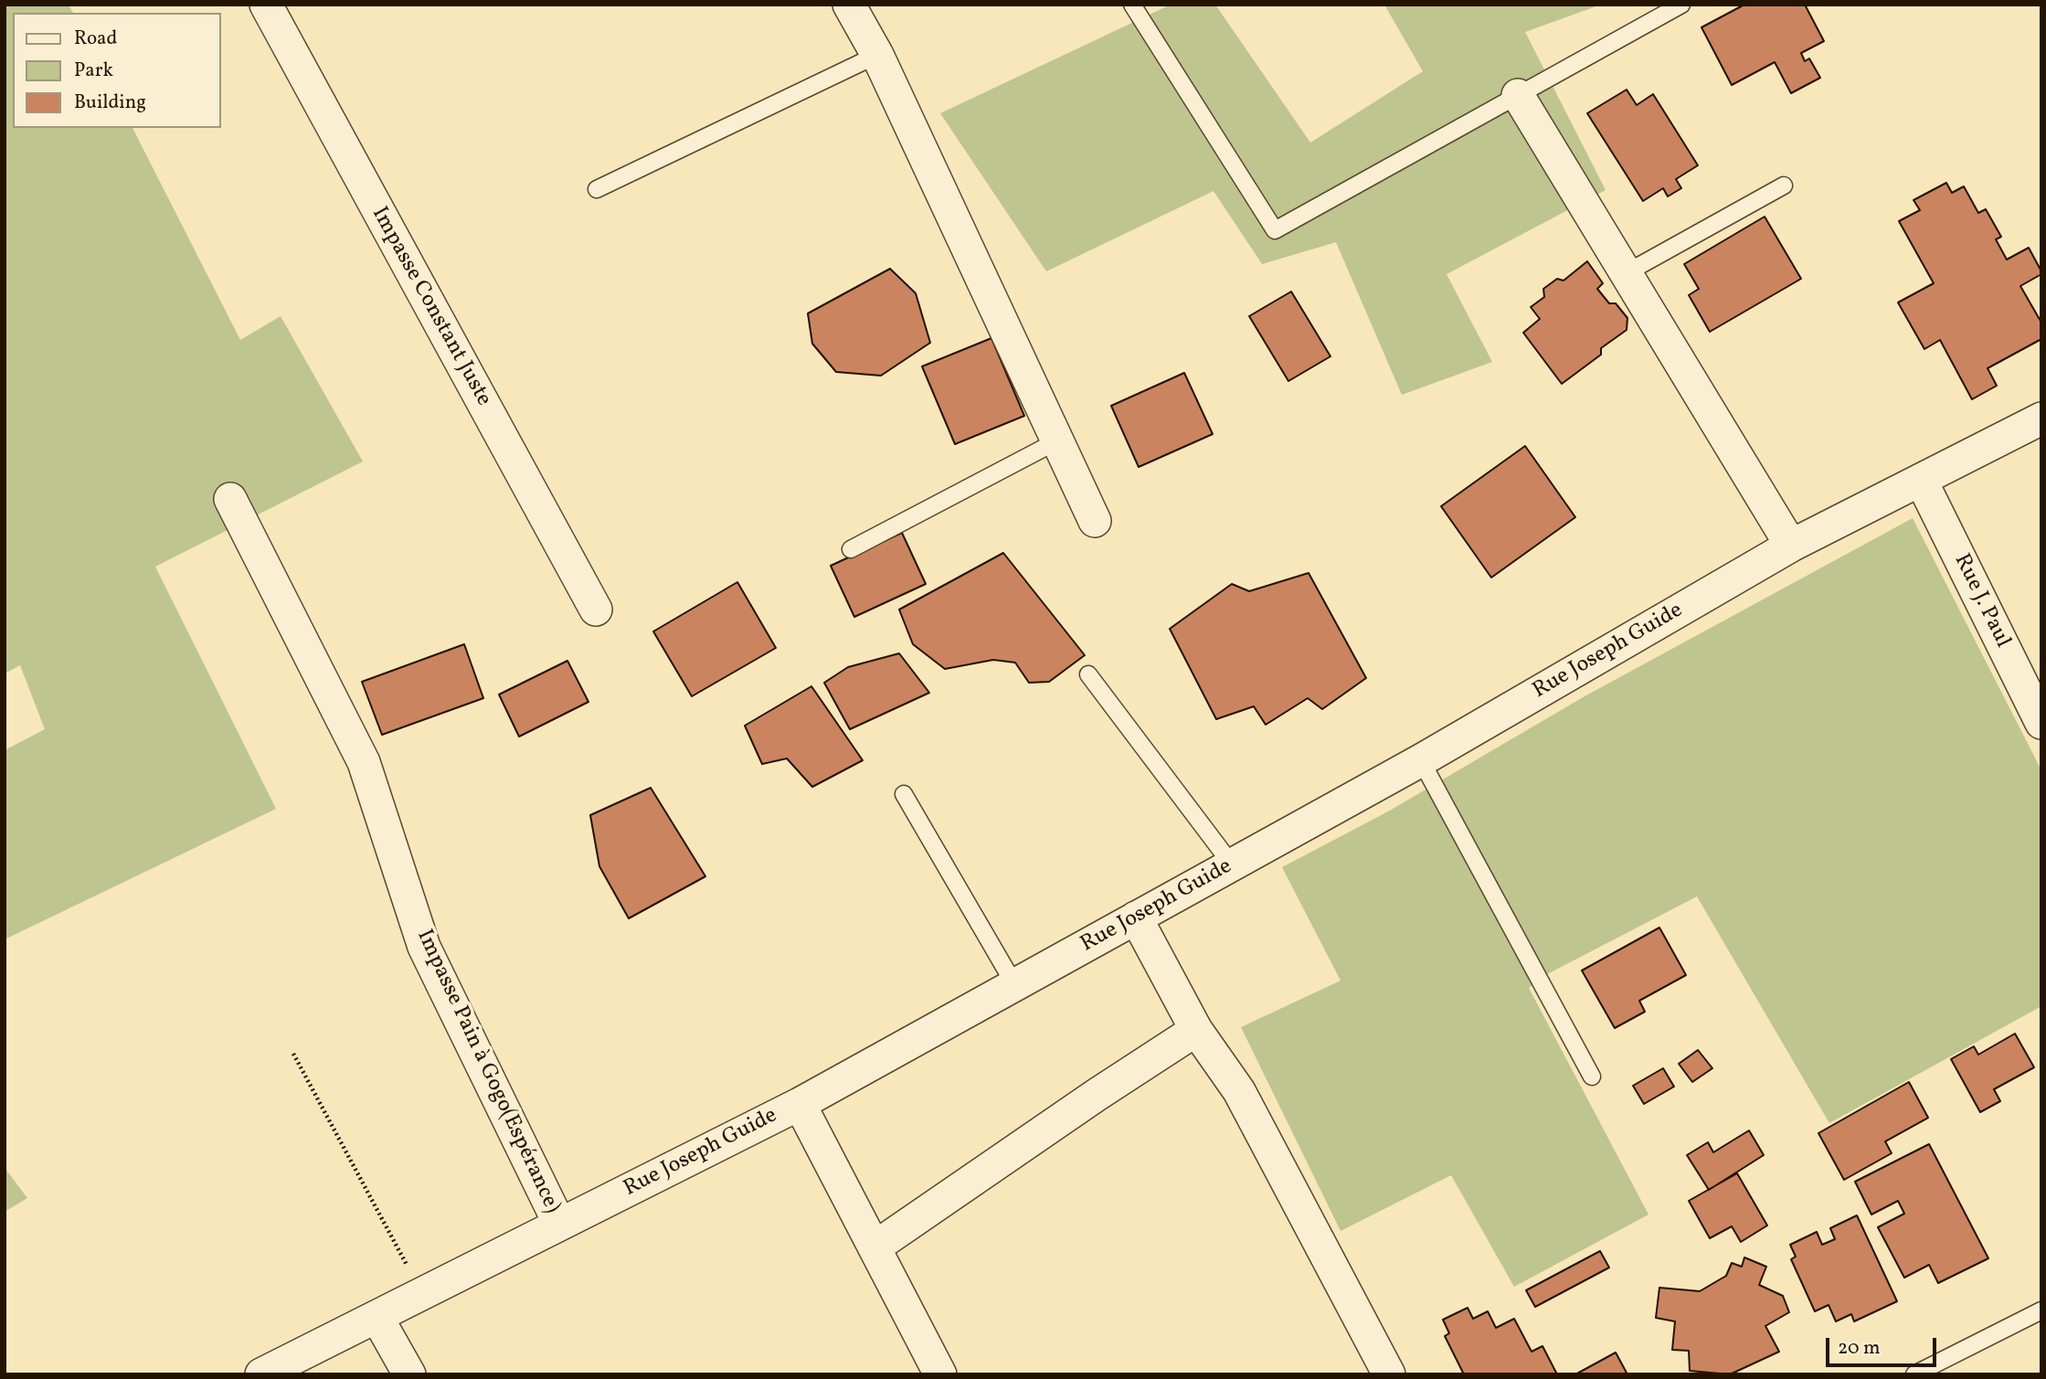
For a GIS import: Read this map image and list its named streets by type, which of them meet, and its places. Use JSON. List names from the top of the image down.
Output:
{
  "streets": {
    "street": [
      "Impasse Constant Juste",
      "Rue J. Paul",
      "Rue Joseph Guide",
      "Impasse Pain à Gogo(Espérance)"
    ]
  },
  "crossings": [
    ["Rue J. Paul", "Rue Joseph Guide"],
    ["Rue Joseph Guide", "Impasse Pain à Gogo(Espérance)"]
  ],
  "legend": ["Road", "Park", "Building"],
  "scale_bar": "20 m"
}
